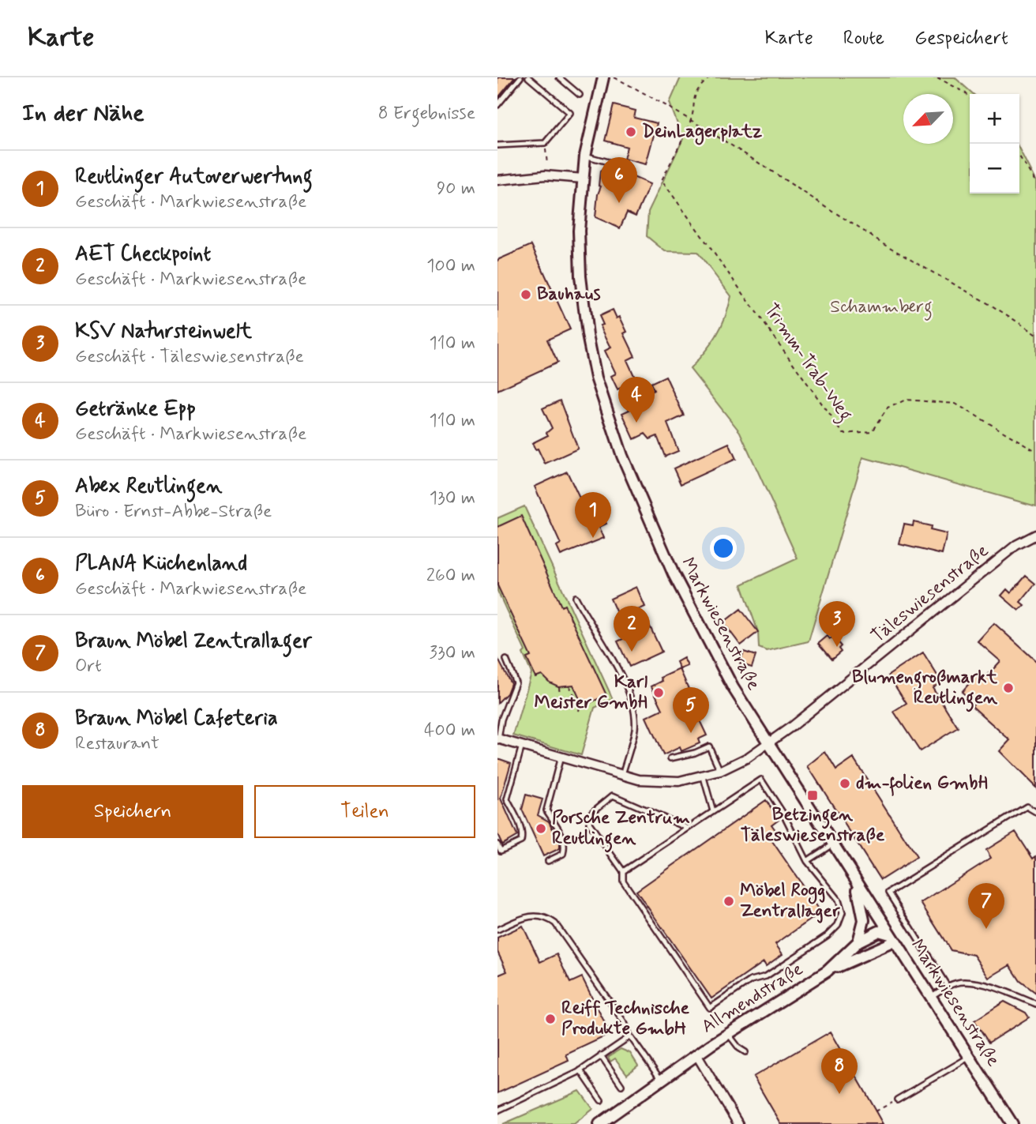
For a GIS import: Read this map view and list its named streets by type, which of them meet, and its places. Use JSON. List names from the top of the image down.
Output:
{
  "streets": {
    "street": ["Täleswiesenstraße", "Markwiesenstraße", "Allmendstraße"],
    "path": ["Trimm-Trab-Weg"]
  },
  "crossings": [
    ["Täleswiesenstraße", "Markwiesenstraße"],
    ["Markwiesenstraße", "Allmendstraße"]
  ],
  "parks": ["Schammberg"],
  "places": {
    "other": [
      "DeinLagerplatz",
      "Bauhaus",
      "Blumengroßmarkt Reutlingen",
      "Karl Meister GmbH",
      "dm-folien GmbH",
      "Porsche Zentrum Reutlingen",
      "Möbel Rogg Zentrallager",
      "Reiff Technische Produkte GmbH"
    ],
    "transit": ["Betzingen Täleswiesenstraße"]
  },
  "north": "bottom left",
  "page": {
    "header": "Karte",
    "nav": ["Karte", "Route", "Gespeichert"],
    "heading": ["In der Nähe", "8 Ergebnisse"],
    "map_buttons": ["+", "−"],
    "list": [
      {
        "mark": "1",
        "name": "Reutlinger Autoverwertung",
        "note": "Geschäft · Markwiesenstraße",
        "value": "90 m"
      },
      {
        "mark": "2",
        "name": "AET Checkpoint",
        "note": "Geschäft · Markwiesenstraße",
        "value": "100 m"
      },
      {
        "mark": "3",
        "name": "KSV Natursteinwelt",
        "note": "Geschäft · Täleswiesenstraße",
        "value": "110 m"
      },
      {
        "mark": "4",
        "name": "Getränke Epp",
        "note": "Geschäft · Markwiesenstraße",
        "value": "110 m"
      },
      {
        "mark": "5",
        "name": "Abex Reutlingen",
        "note": "Büro · Ernst-Abbe-Straße",
        "value": "130 m"
      },
      {
        "mark": "6",
        "name": "PLANA Küchenland",
        "note": "Geschäft · Markwiesenstraße",
        "value": "260 m"
      },
      {
        "mark": "7",
        "name": "Braun Möbel Zentrallager",
        "note": "Ort",
        "value": "330 m"
      },
      {
        "mark": "8",
        "name": "Braun Möbel Cafeteria",
        "note": "Restaurant",
        "value": "400 m"
      }
    ],
    "pins": [
      "6",
      "4",
      "1",
      "3",
      "2",
      "5",
      "7",
      "8"
    ],
    "buttons": ["Speichern", "Teilen"]
  }
}
